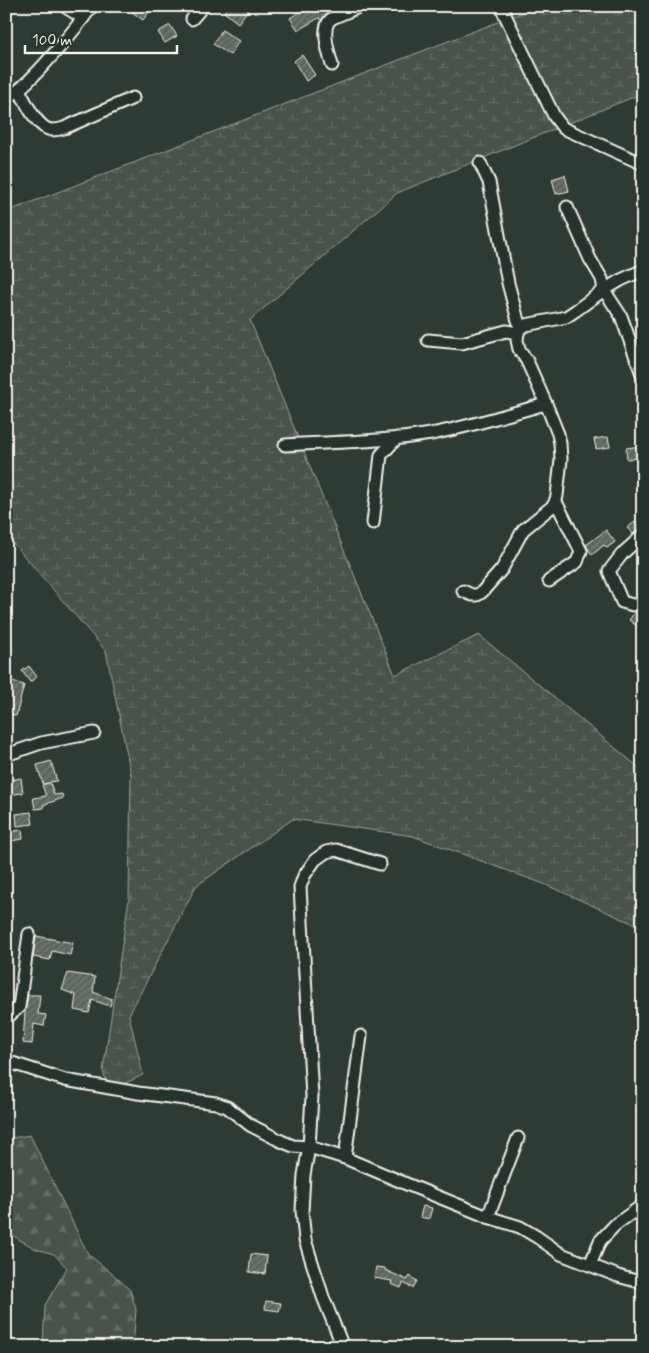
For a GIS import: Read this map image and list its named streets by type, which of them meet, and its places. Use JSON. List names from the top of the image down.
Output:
{
  "scale_bar": "100 m"
}
